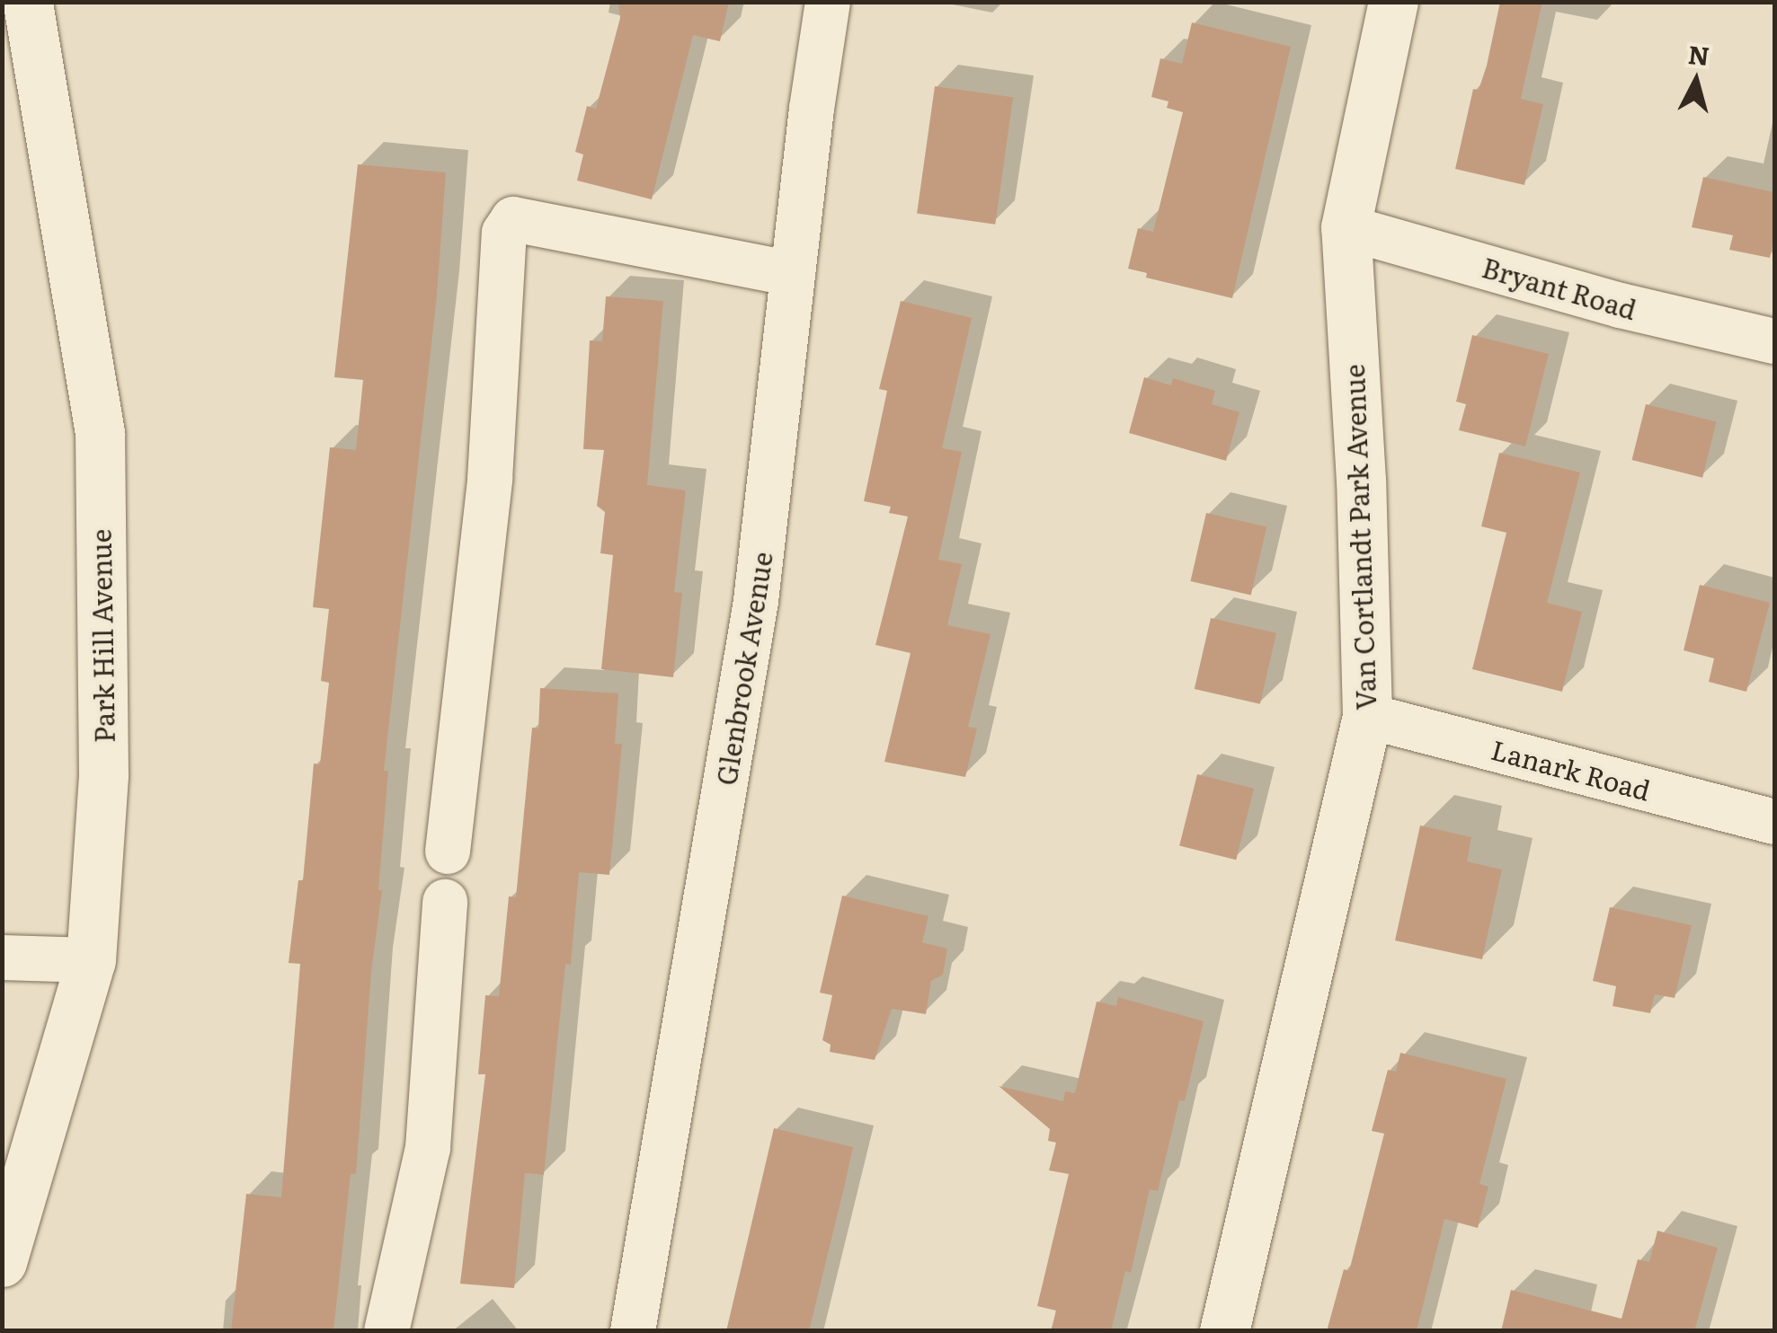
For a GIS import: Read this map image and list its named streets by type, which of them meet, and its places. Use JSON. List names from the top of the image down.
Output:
{
  "streets": {
    "street": [
      "Bryant Road",
      "Van Cortlandt Park Avenue",
      "Park Hill Avenue",
      "Glenbrook Avenue",
      "Lanark Road"
    ]
  },
  "crossings": [
    ["Bryant Road", "Van Cortlandt Park Avenue"],
    ["Van Cortlandt Park Avenue", "Lanark Road"]
  ],
  "north": "top"
}
